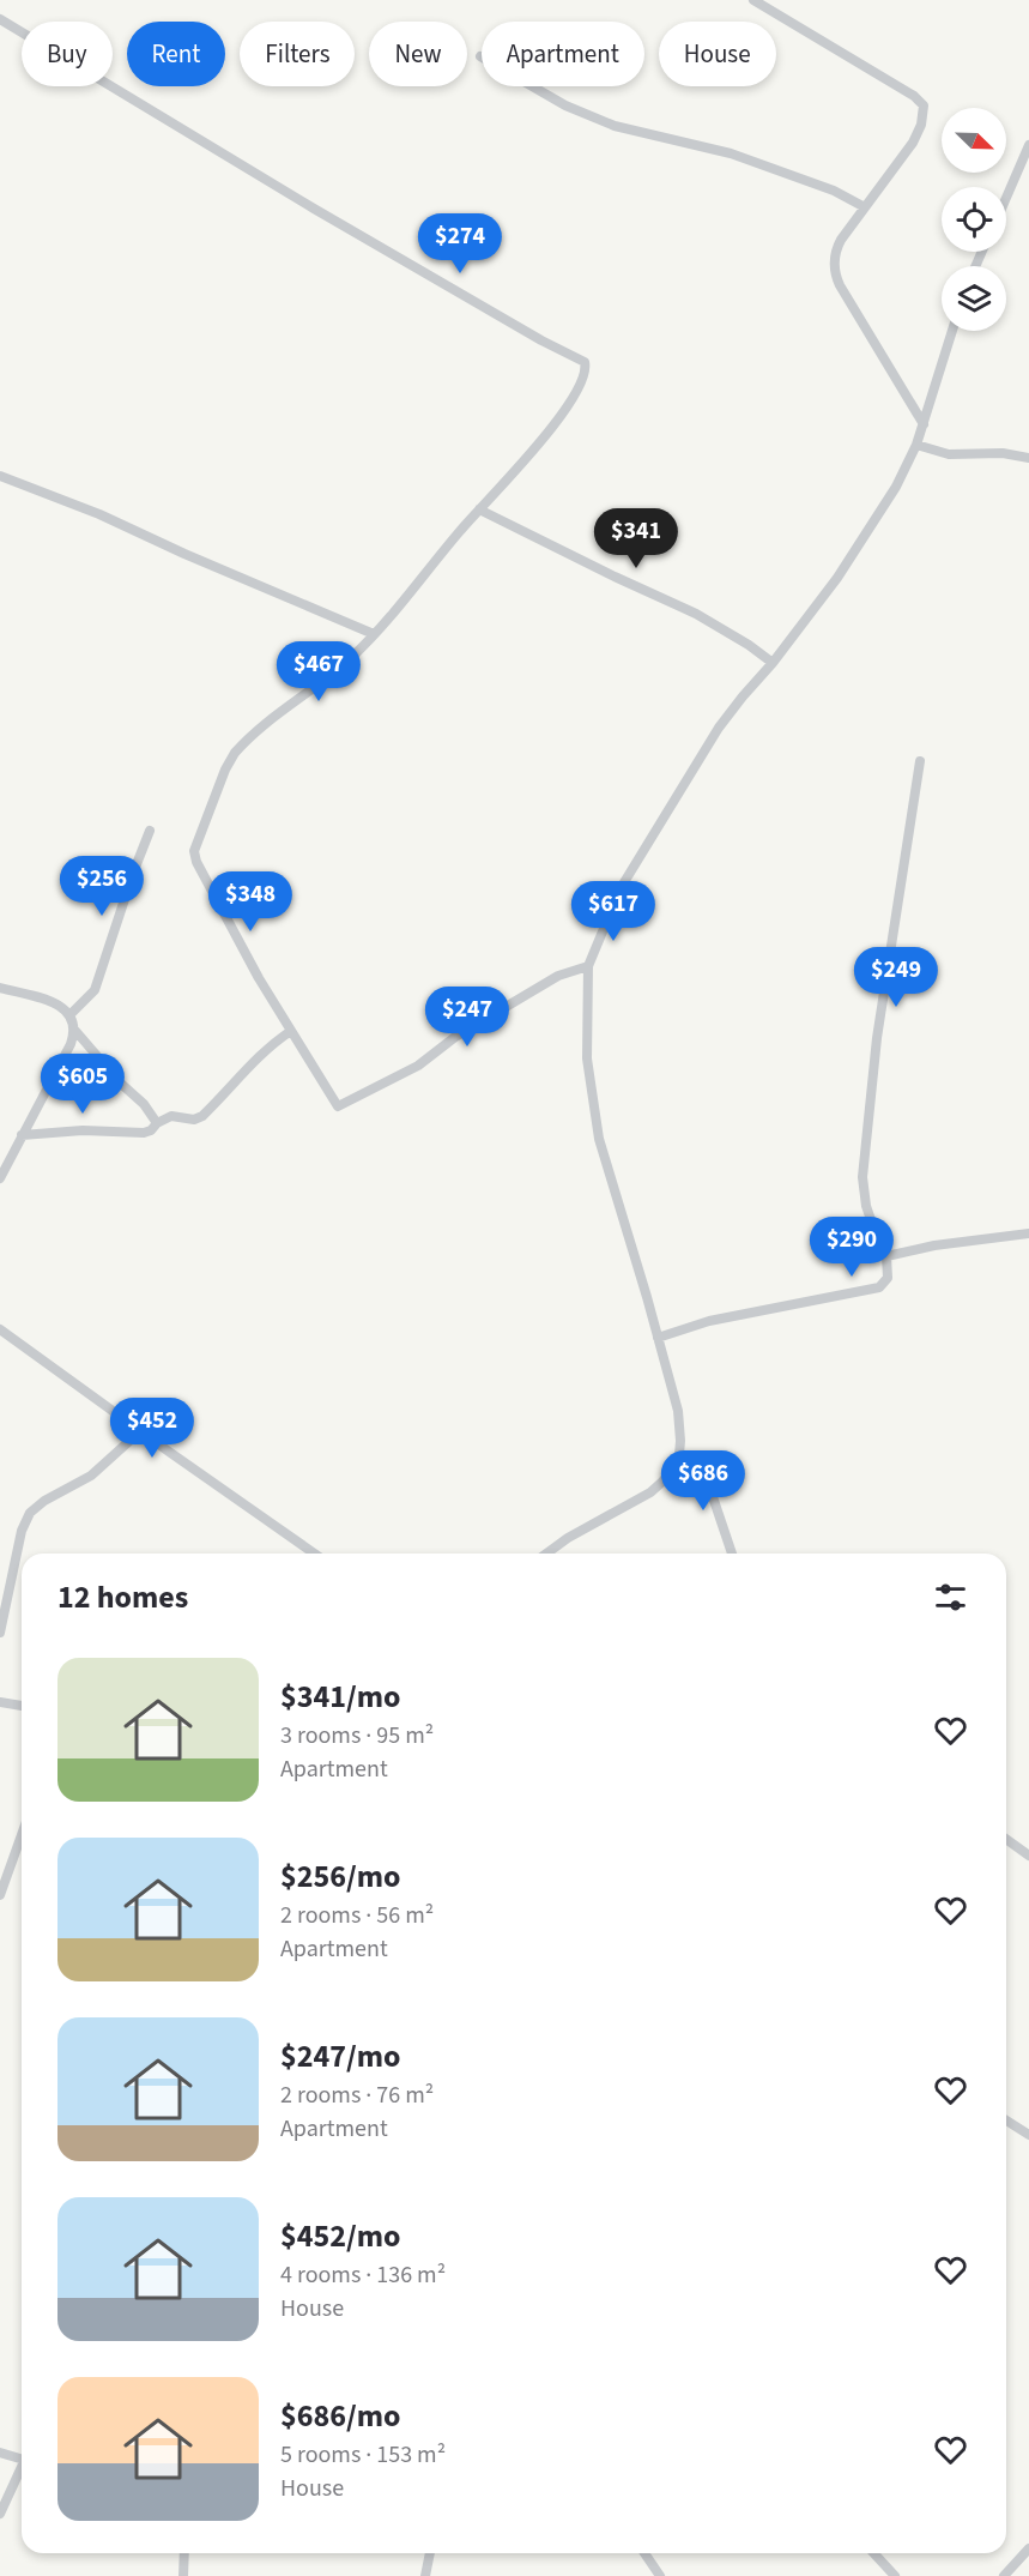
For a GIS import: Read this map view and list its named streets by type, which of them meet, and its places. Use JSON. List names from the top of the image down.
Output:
{
  "north": "bottom right",
  "page": {
    "chip": [
      "Buy",
      "Rent",
      "Filters",
      "New",
      "Apartment",
      "House"
    ],
    "price": [
      "$274",
      "$341",
      "$467",
      "$256",
      "$348",
      "$617",
      "$249",
      "$247",
      "$605",
      "$290",
      "$452",
      "$686"
    ],
    "heading": "12 homes",
    "list": [
      {
        "name": "$341/mo",
        "note": "3 rooms · 95 m² · Apartment"
      },
      {
        "name": "$256/mo",
        "note": "2 rooms · 56 m² · Apartment"
      },
      {
        "name": "$247/mo",
        "note": "2 rooms · 76 m² · Apartment"
      },
      {
        "name": "$452/mo",
        "note": "4 rooms · 136 m² · House"
      },
      {
        "name": "$686/mo",
        "note": "5 rooms · 153 m² · House"
      }
    ]
  }
}
